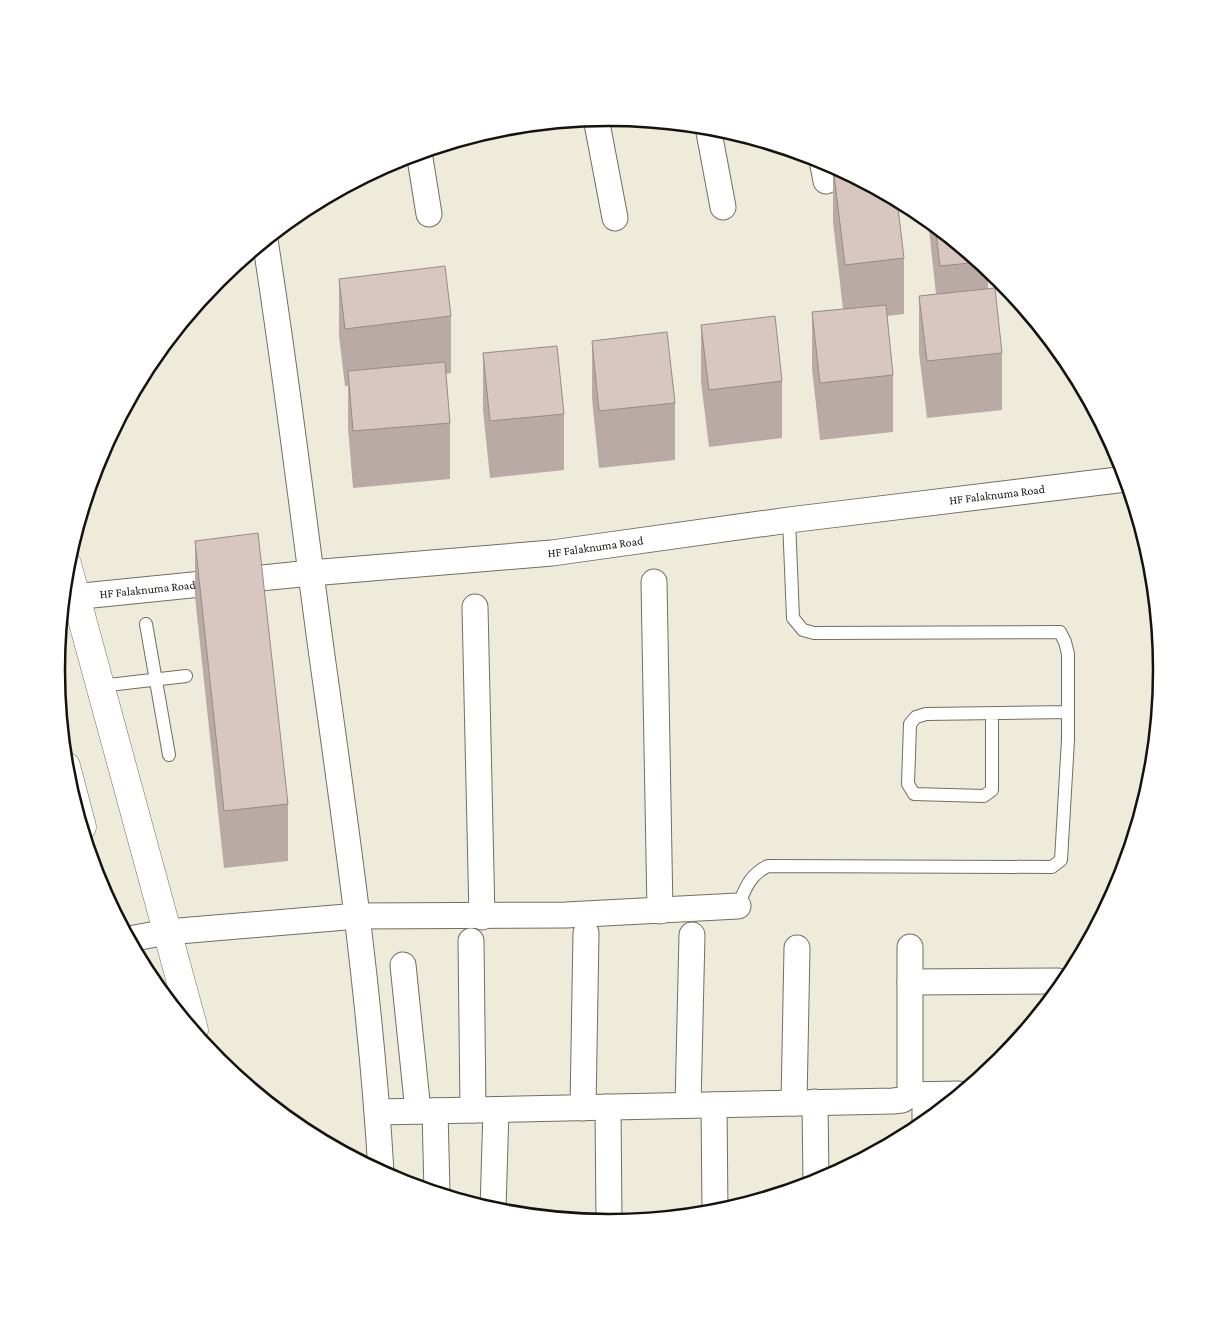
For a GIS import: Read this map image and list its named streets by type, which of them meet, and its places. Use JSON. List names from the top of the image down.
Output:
{
  "streets": {
    "street": ["HF Falaknuma Road"]
  }
}
